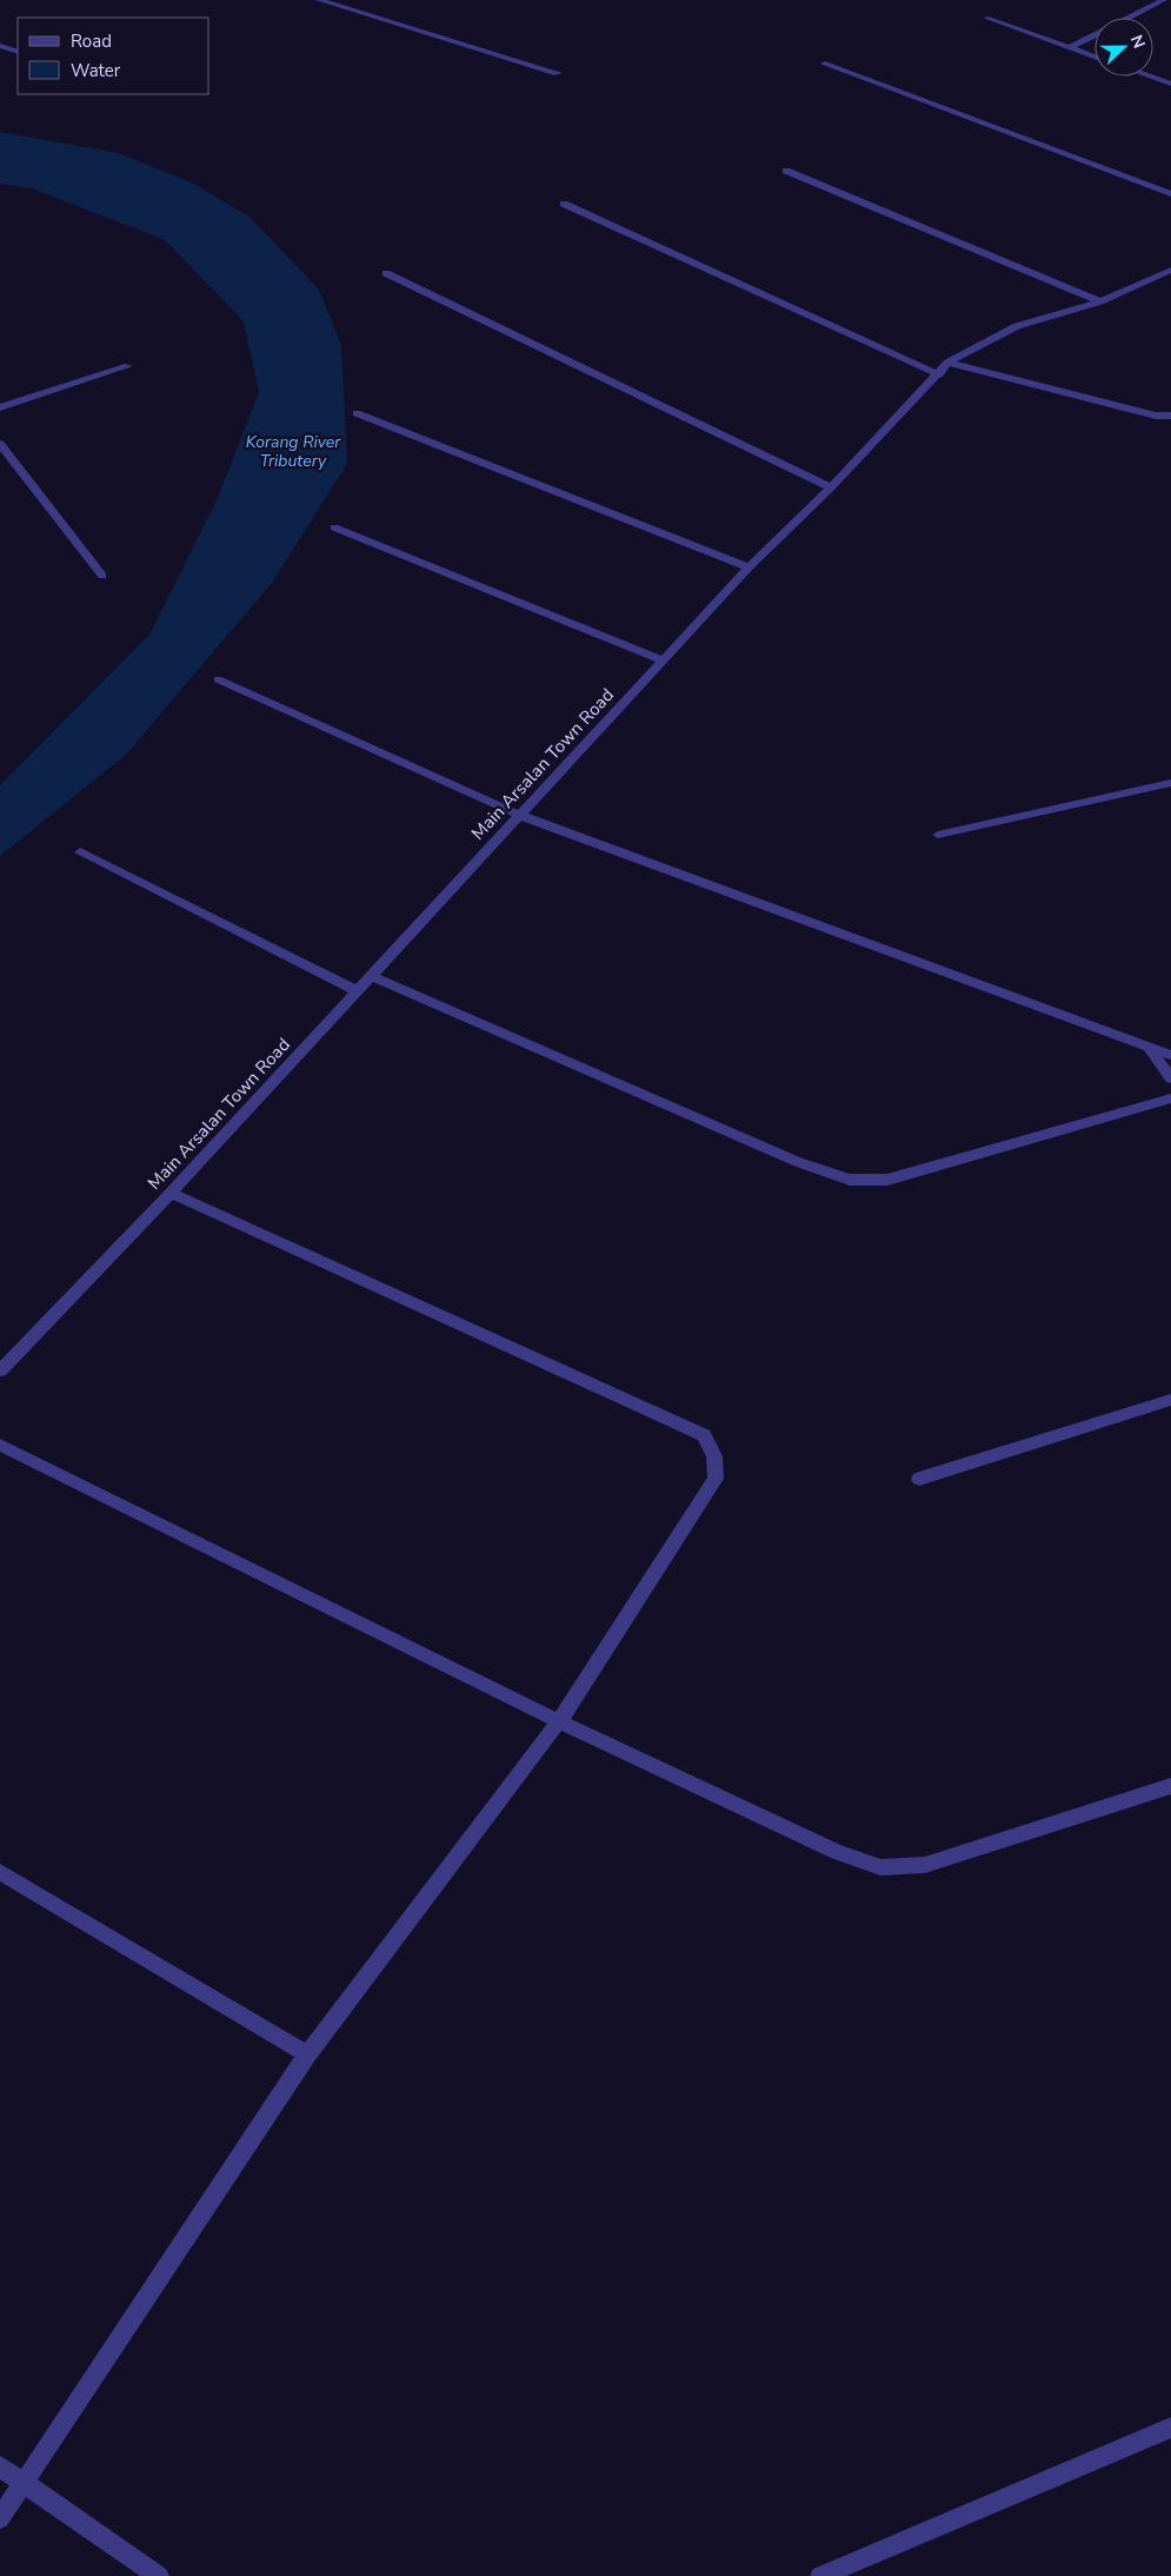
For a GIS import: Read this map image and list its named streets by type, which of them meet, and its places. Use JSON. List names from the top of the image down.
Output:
{
  "streets": {
    "street": ["Main Arsalan Town Road"]
  },
  "water": ["Korang River Tributery"],
  "legend": ["Road", "Water"],
  "north": "right"
}
